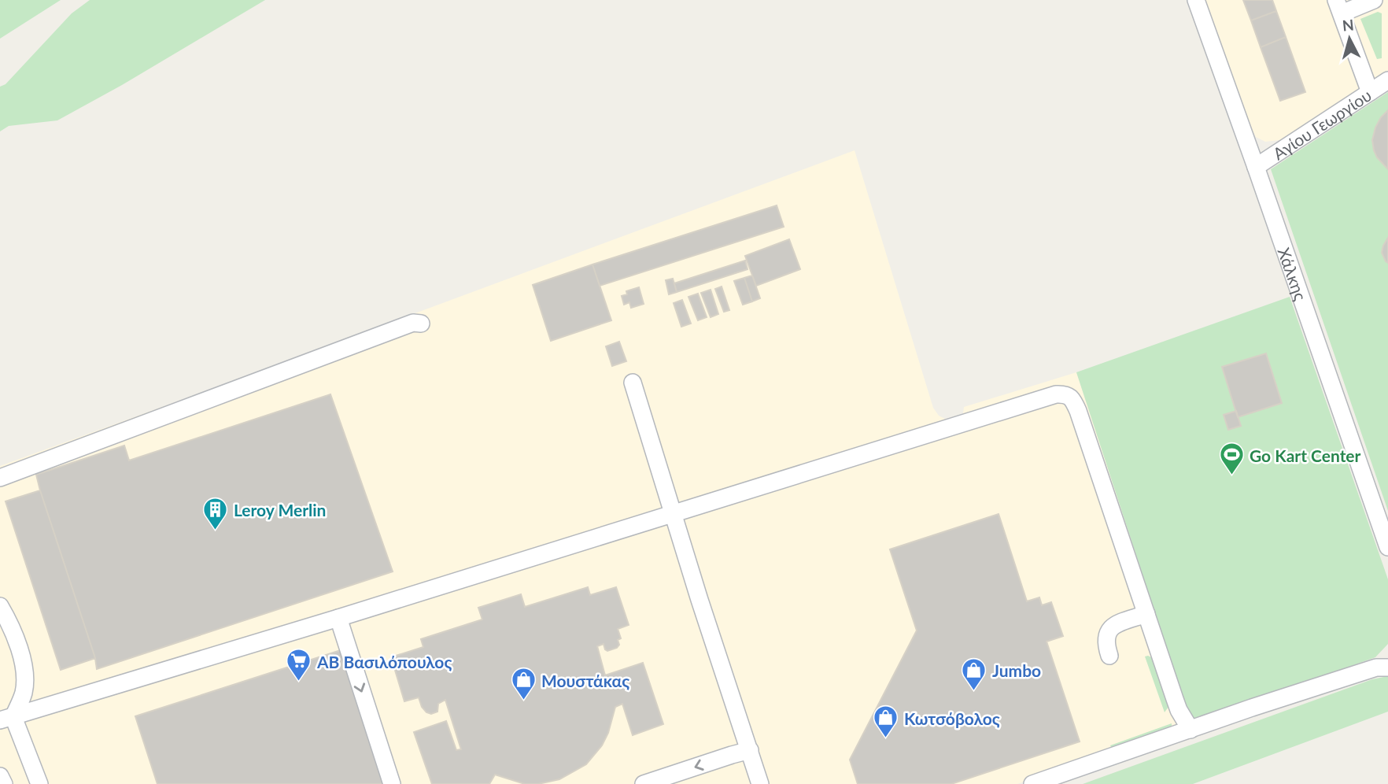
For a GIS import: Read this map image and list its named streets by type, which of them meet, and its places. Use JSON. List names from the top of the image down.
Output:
{
  "streets": {
    "street": ["Αγίου Γεωργίου", "Χάλκης"]
  },
  "crossings": [
    ["Αγίου Γεωργίου", "Χάλκης"]
  ],
  "places": {
    "sports": ["Go Kart Center"],
    "building": ["Leroy Merlin"],
    "supermarket": ["ΑΒ Βασιλόπουλος"],
    "shop": ["Jumbo", "Μουστάκας", "Κωτσόβολος"]
  },
  "north": "top"
}
